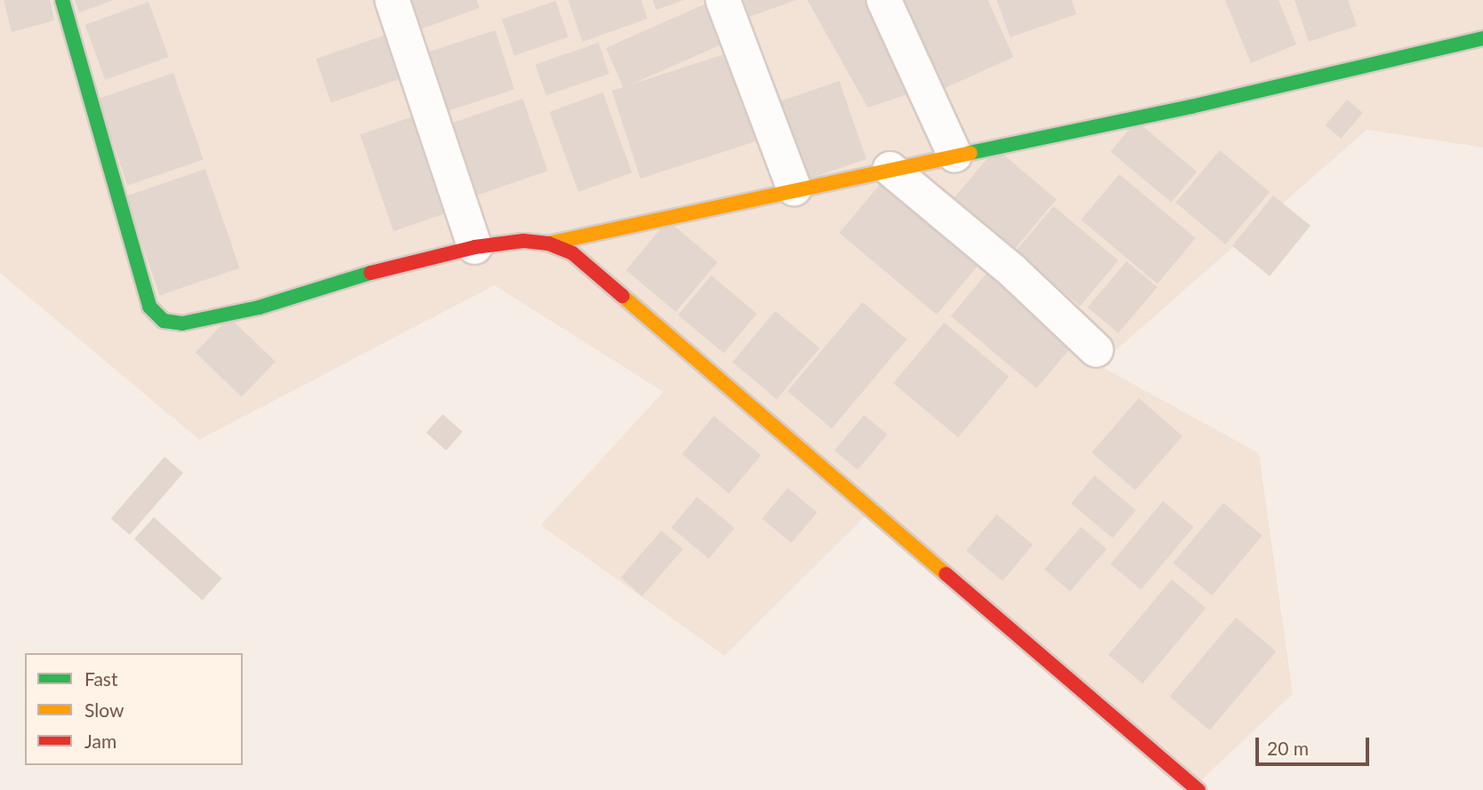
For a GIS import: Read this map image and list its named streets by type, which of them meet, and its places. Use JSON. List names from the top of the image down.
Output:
{
  "legend": ["Fast", "Slow", "Jam"],
  "scale_bar": "20 m"
}
